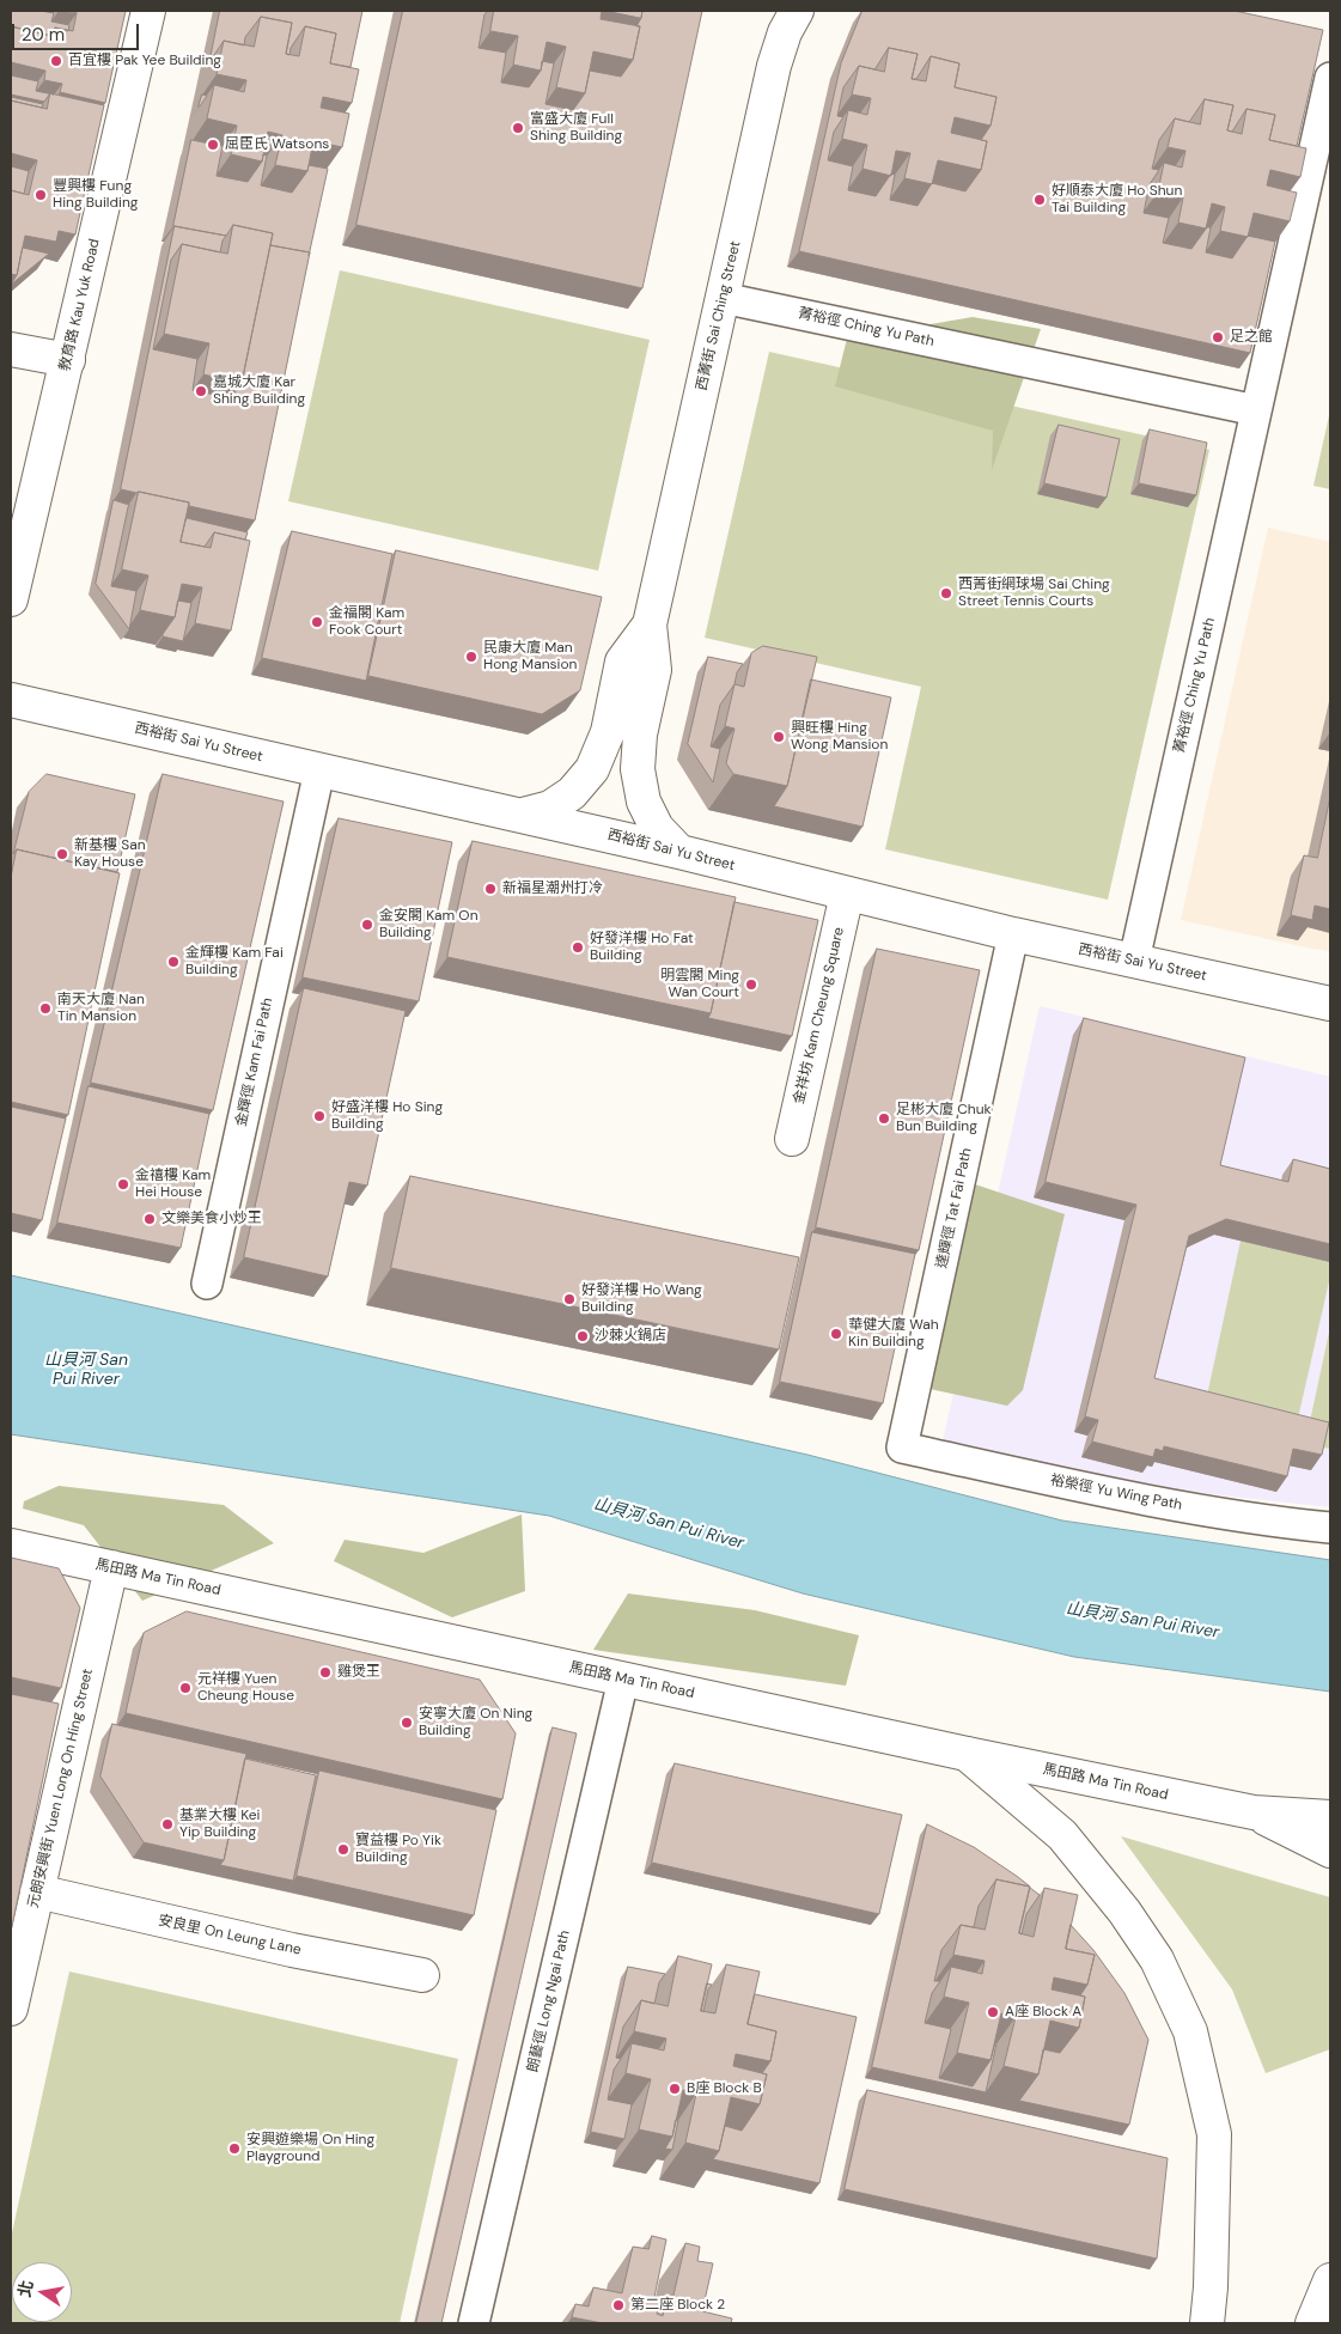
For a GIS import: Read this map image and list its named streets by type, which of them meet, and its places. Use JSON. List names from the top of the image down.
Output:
{
  "streets": {
    "street": [
      "教育路 Kau Yuk Road",
      "西菁街 Sai Ching Street",
      "菁裕徑 Ching Yu Path",
      "西裕街 Sai Yu Street",
      "金祥坊 Kam Cheung Square",
      "金輝徑 Kam Fai Path",
      "達輝徑 Tat Fai Path",
      "裕榮徑 Yu Wing Path",
      "馬田路 Ma Tin Road",
      "元朗安興街 Yuen Long On Hing Street",
      "安良里 On Leung Lane",
      "朗藝徑 Long Ngai Path"
    ]
  },
  "crossings": [
    ["西菁街 Sai Ching Street", "菁裕徑 Ching Yu Path"],
    ["西菁街 Sai Ching Street", "西裕街 Sai Yu Street"],
    ["菁裕徑 Ching Yu Path", "西裕街 Sai Yu Street"],
    ["西裕街 Sai Yu Street", "金祥坊 Kam Cheung Square"],
    ["西裕街 Sai Yu Street", "金輝徑 Kam Fai Path"],
    ["西裕街 Sai Yu Street", "達輝徑 Tat Fai Path"],
    ["達輝徑 Tat Fai Path", "裕榮徑 Yu Wing Path"],
    ["馬田路 Ma Tin Road", "元朗安興街 Yuen Long On Hing Street"],
    ["馬田路 Ma Tin Road", "朗藝徑 Long Ngai Path"],
    ["元朗安興街 Yuen Long On Hing Street", "安良里 On Leung Lane"]
  ],
  "water": ["山貝河 San Pui River"],
  "places": [
    "百宜樓 Pak Yee Building",
    "富盛大廈 Full Shing Building",
    "屈臣氏 Watsons",
    "豐興樓 Fung Hing Building",
    "好順泰大廈 Ho Shun Tai Building",
    "足之館",
    "嘉城大廈 Kar Shing Building",
    "西菁街網球場 Sai Ching Street Tennis Courts",
    "金福閣 Kam Fook Court",
    "民康大廈 Man Hong Mansion",
    "興旺樓 Hing Wong Mansion",
    "新基樓 San Kay House",
    "新福星潮州打冷",
    "金安閣 Kam On Building",
    "好發洋樓 Ho Fat Building",
    "金輝樓 Kam Fai Building",
    "明雲閣 Ming Wan Court",
    "南天大廈 Nan Tin Mansion",
    "好盛洋樓 Ho Sing Building",
    "足彬大廈 Chuk Bun Building",
    "金禧樓 Kam Hei House",
    "文樂美食小炒王",
    "好發洋樓 Ho Wang Building",
    "華健大廈 Wah Kin Building",
    "沙棘火鍋店",
    "雞煲王",
    "元祥樓 Yuen Cheung House",
    "安寧大廈 On Ning Building",
    "基業大樓 Kei Yip Building",
    "寶益樓 Po Yik Building",
    "A座 Block A",
    "B座 Block B",
    "安興遊樂場 On Hing Playground",
    "第二座 Block 2"
  ],
  "scale_bar": "20 m",
  "north": "left"
}
